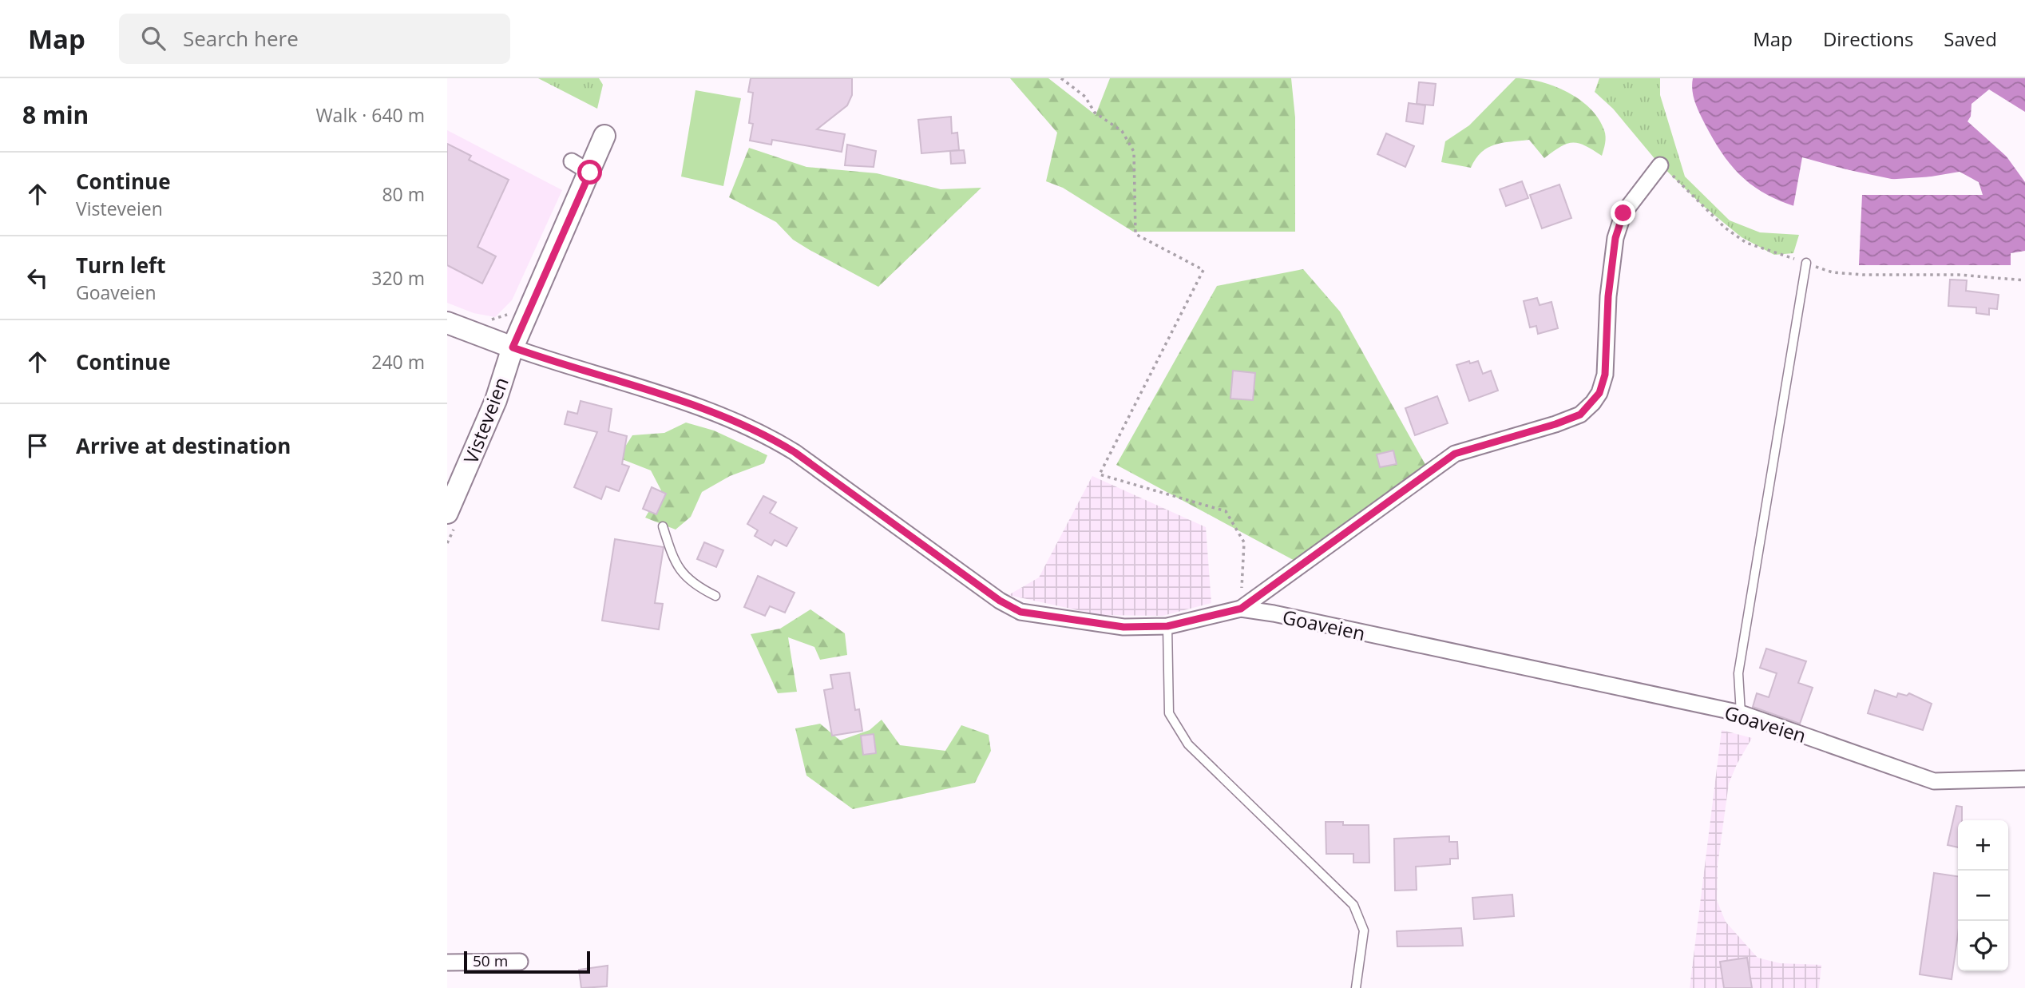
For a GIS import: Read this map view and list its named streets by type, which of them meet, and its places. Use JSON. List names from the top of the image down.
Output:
{
  "streets": {
    "main road": ["Visteveien", "Goaveien"]
  },
  "crossings": [
    ["Visteveien", "Goaveien"]
  ],
  "scale_bar": "50 m",
  "page": {
    "header": "Map",
    "search": "Search here",
    "nav": ["Map", "Directions", "Saved"],
    "heading": ["8 min", "Walk · 640 m"],
    "list": [
      ["Continue", "Visteveien", "80 m"],
      ["Turn left", "Goaveien", "320 m"],
      ["Continue", "240 m"],
      "Arrive at destination"
    ],
    "map_buttons": ["+", "−"],
    "scale": "50 m"
  }
}
